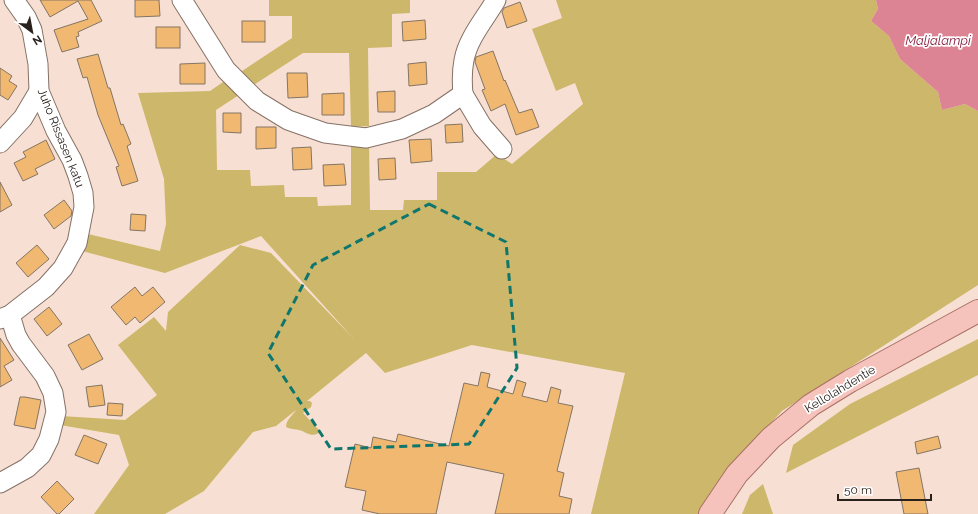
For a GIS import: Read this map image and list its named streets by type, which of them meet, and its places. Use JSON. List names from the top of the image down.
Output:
{
  "streets": {
    "main road": ["Kellolahdentie"],
    "street": ["Juho Rissasen katu"]
  },
  "water": ["Maljalampi"],
  "scale_bar": "50 m",
  "north": "bottom right"
}
